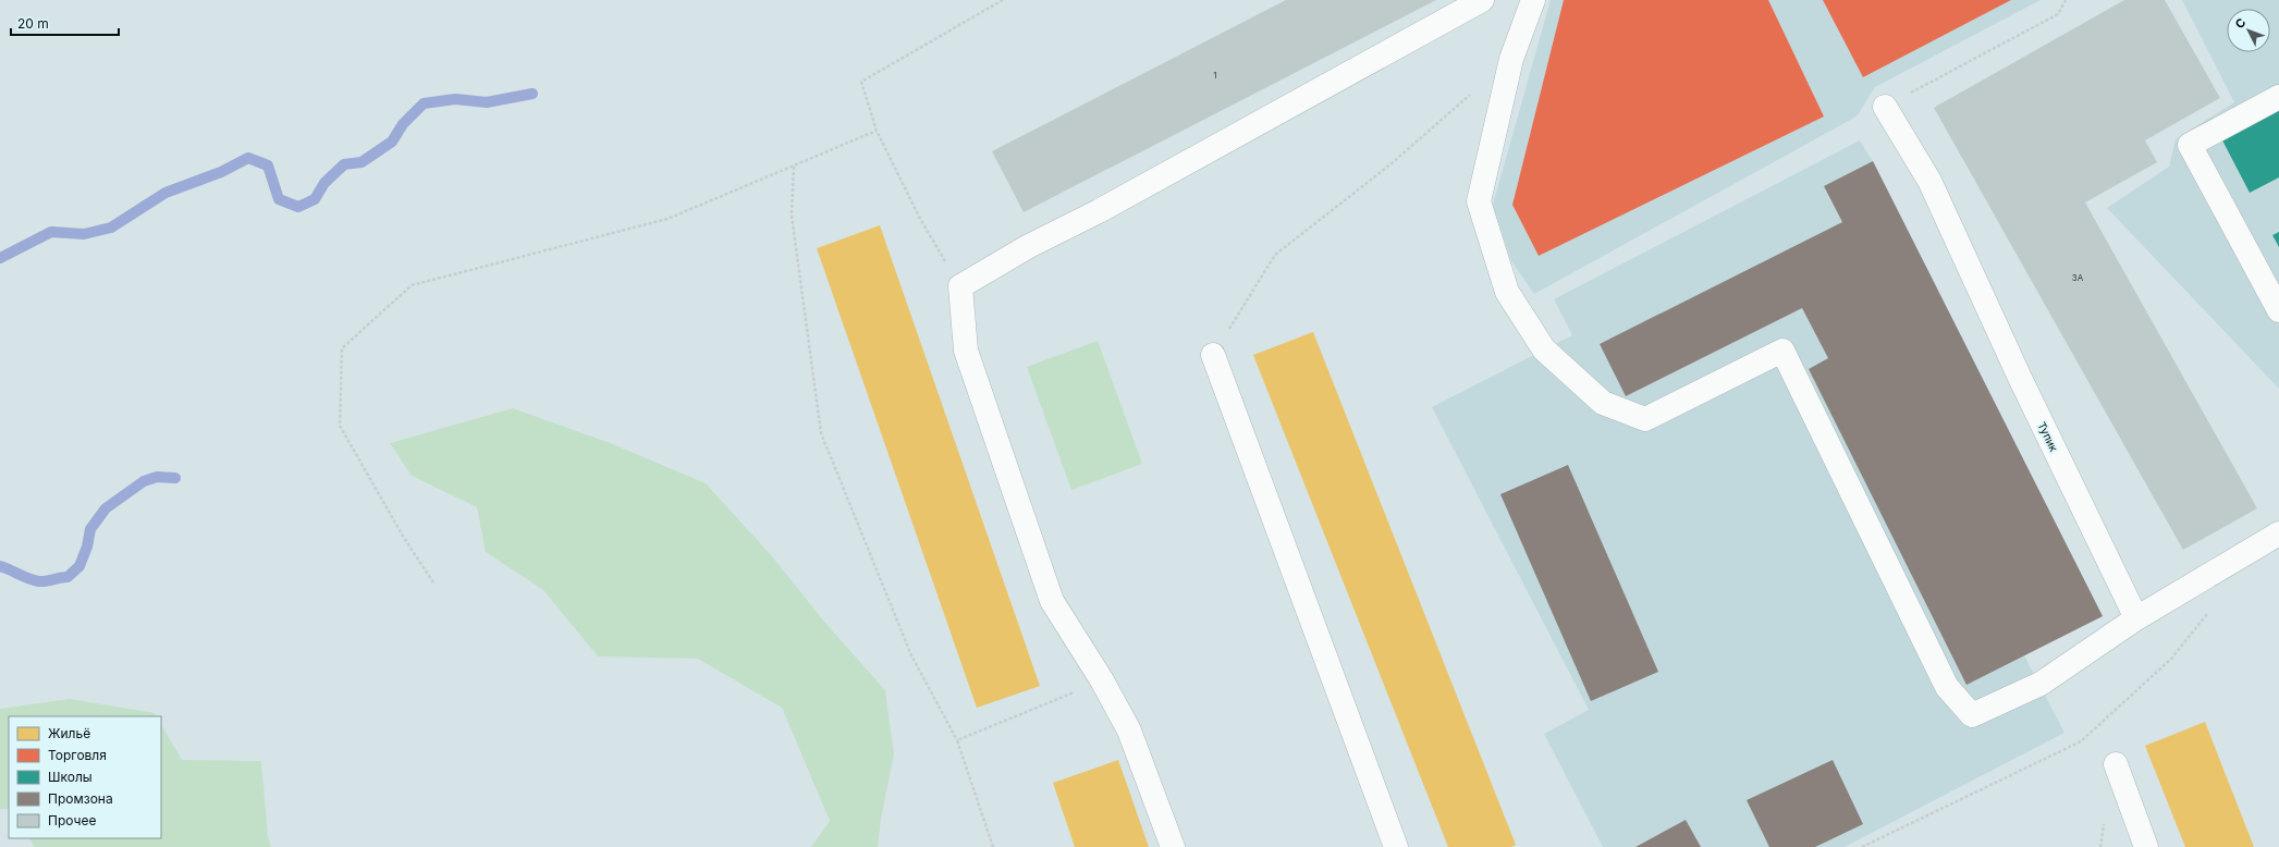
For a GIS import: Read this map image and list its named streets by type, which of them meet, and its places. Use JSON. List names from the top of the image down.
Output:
{
  "streets": {
    "lane": ["Тупик"]
  },
  "house_numbers": ["1", "3А"],
  "legend": [
    "Жильё",
    "Торговля",
    "Школы",
    "Промзона",
    "Прочее"
  ],
  "scale_bar": "20 m",
  "north": "top left"
}
